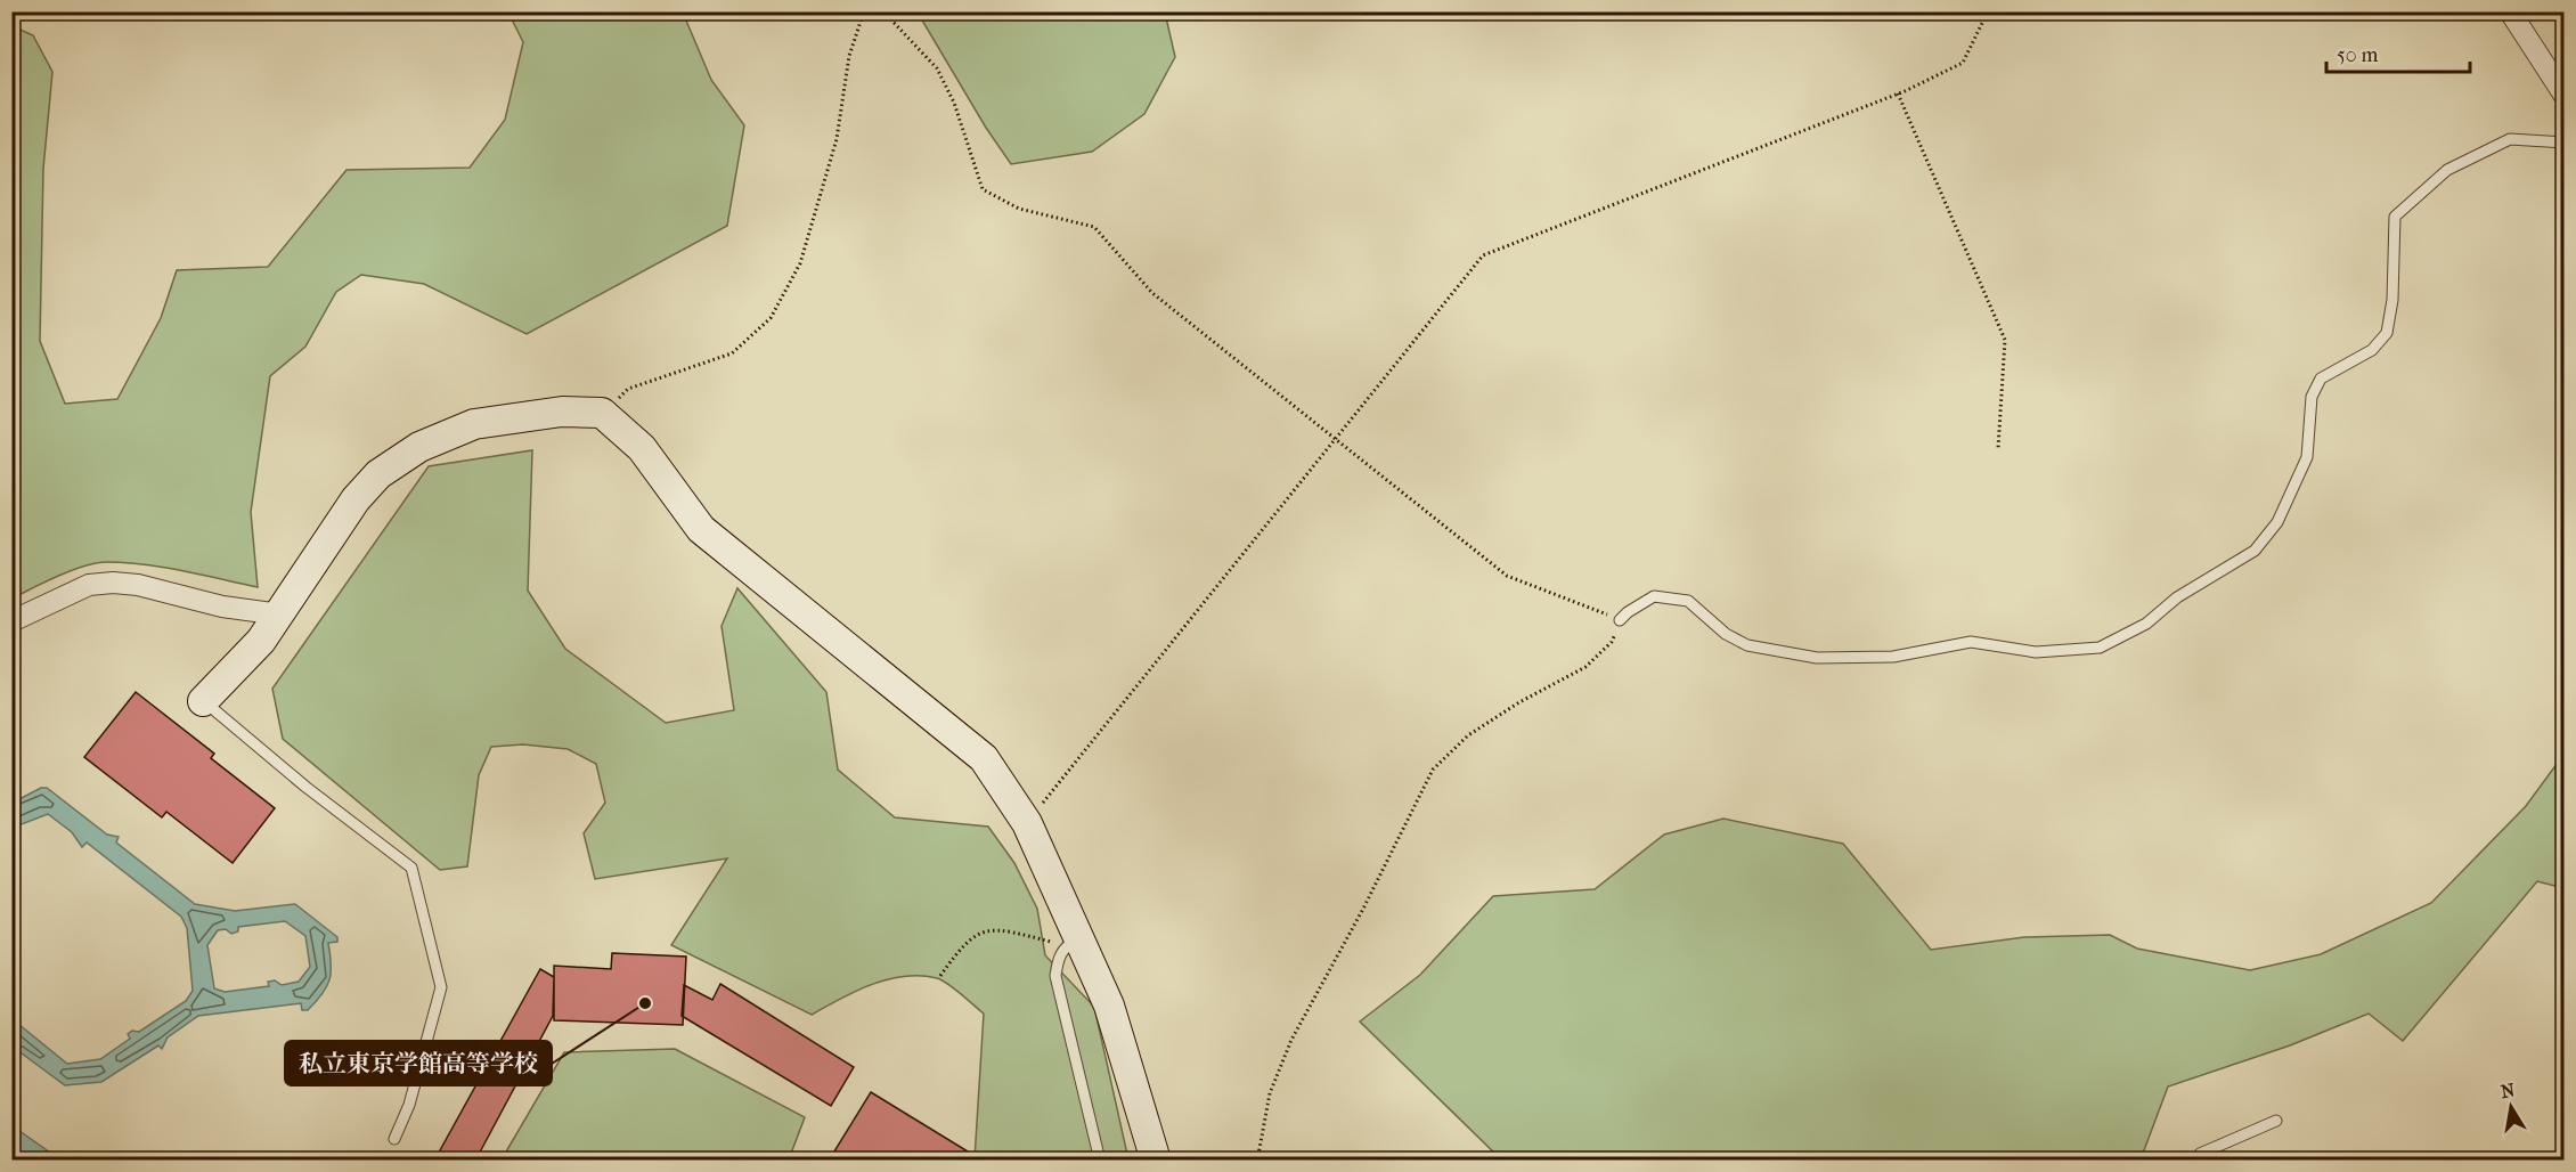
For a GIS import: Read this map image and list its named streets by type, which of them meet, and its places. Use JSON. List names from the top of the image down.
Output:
{
  "places": ["私立東京学館高等学校"],
  "scale_bar": "50 m",
  "north": "top"
}
